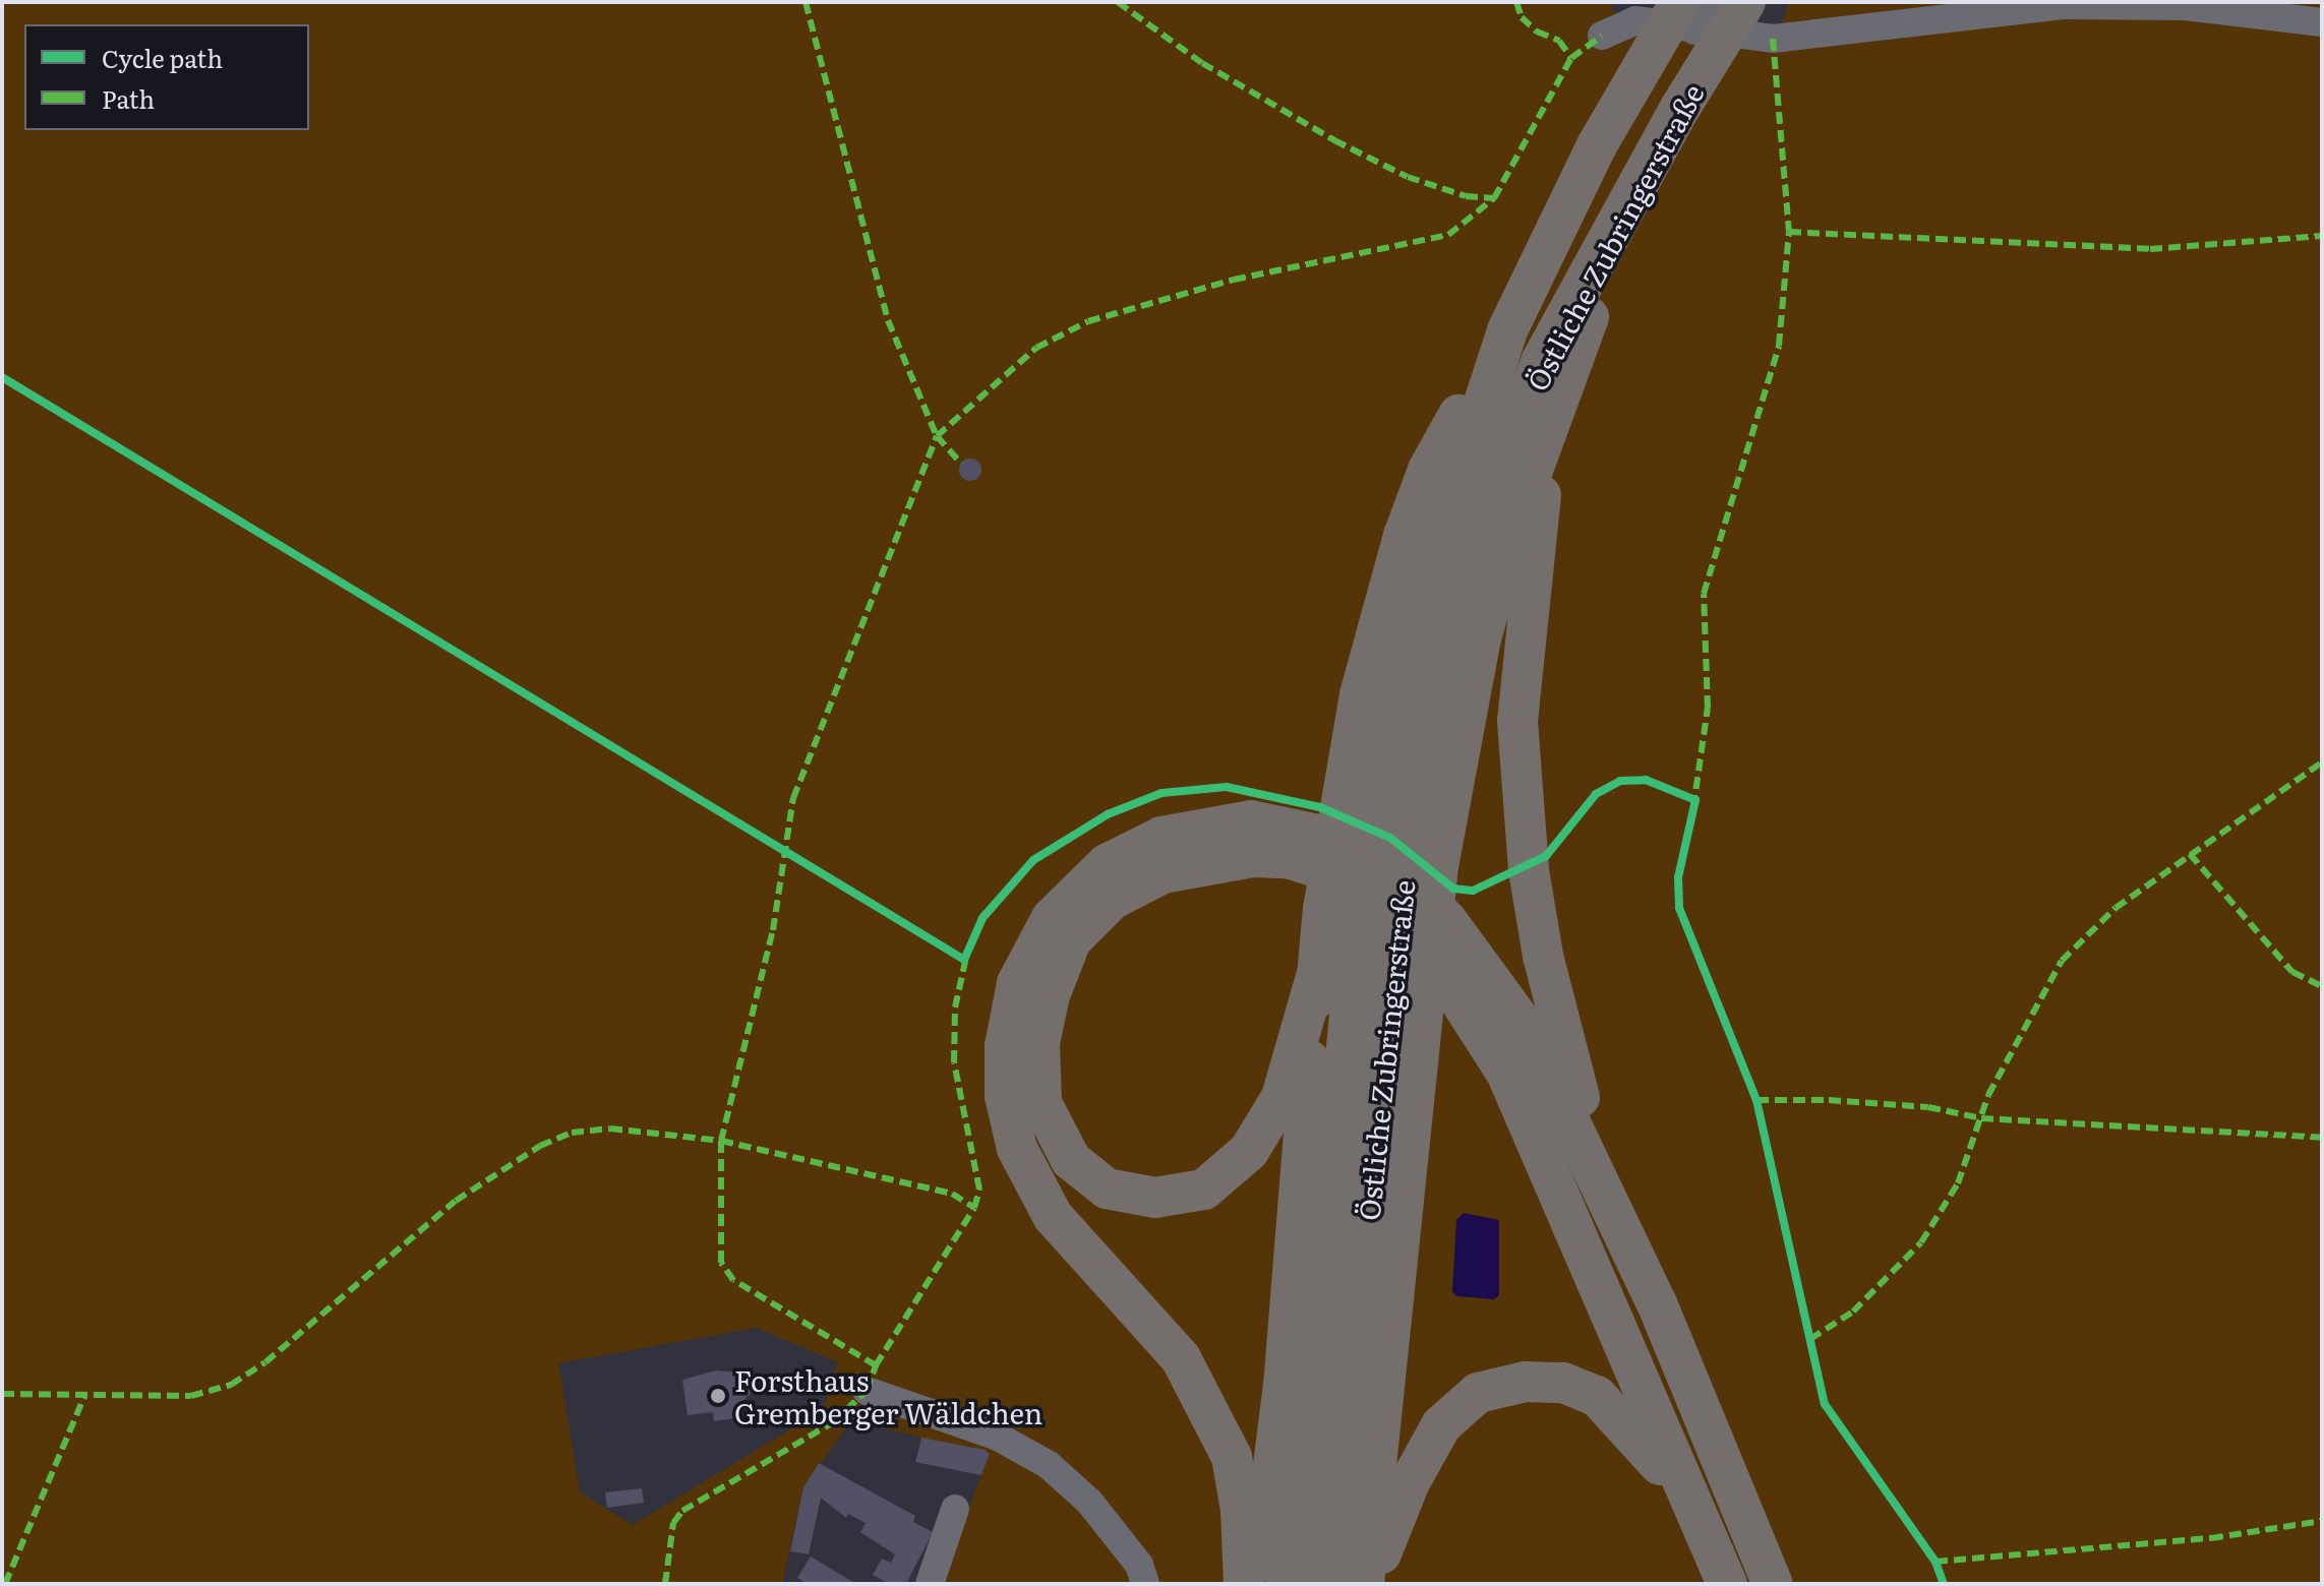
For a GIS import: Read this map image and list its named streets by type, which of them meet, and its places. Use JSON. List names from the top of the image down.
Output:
{
  "streets": {
    "highway": ["Östliche Zubringerstraße"]
  },
  "places": ["Forsthaus Gremberger Wäldchen"],
  "legend": ["Cycle path", "Path"]
}
